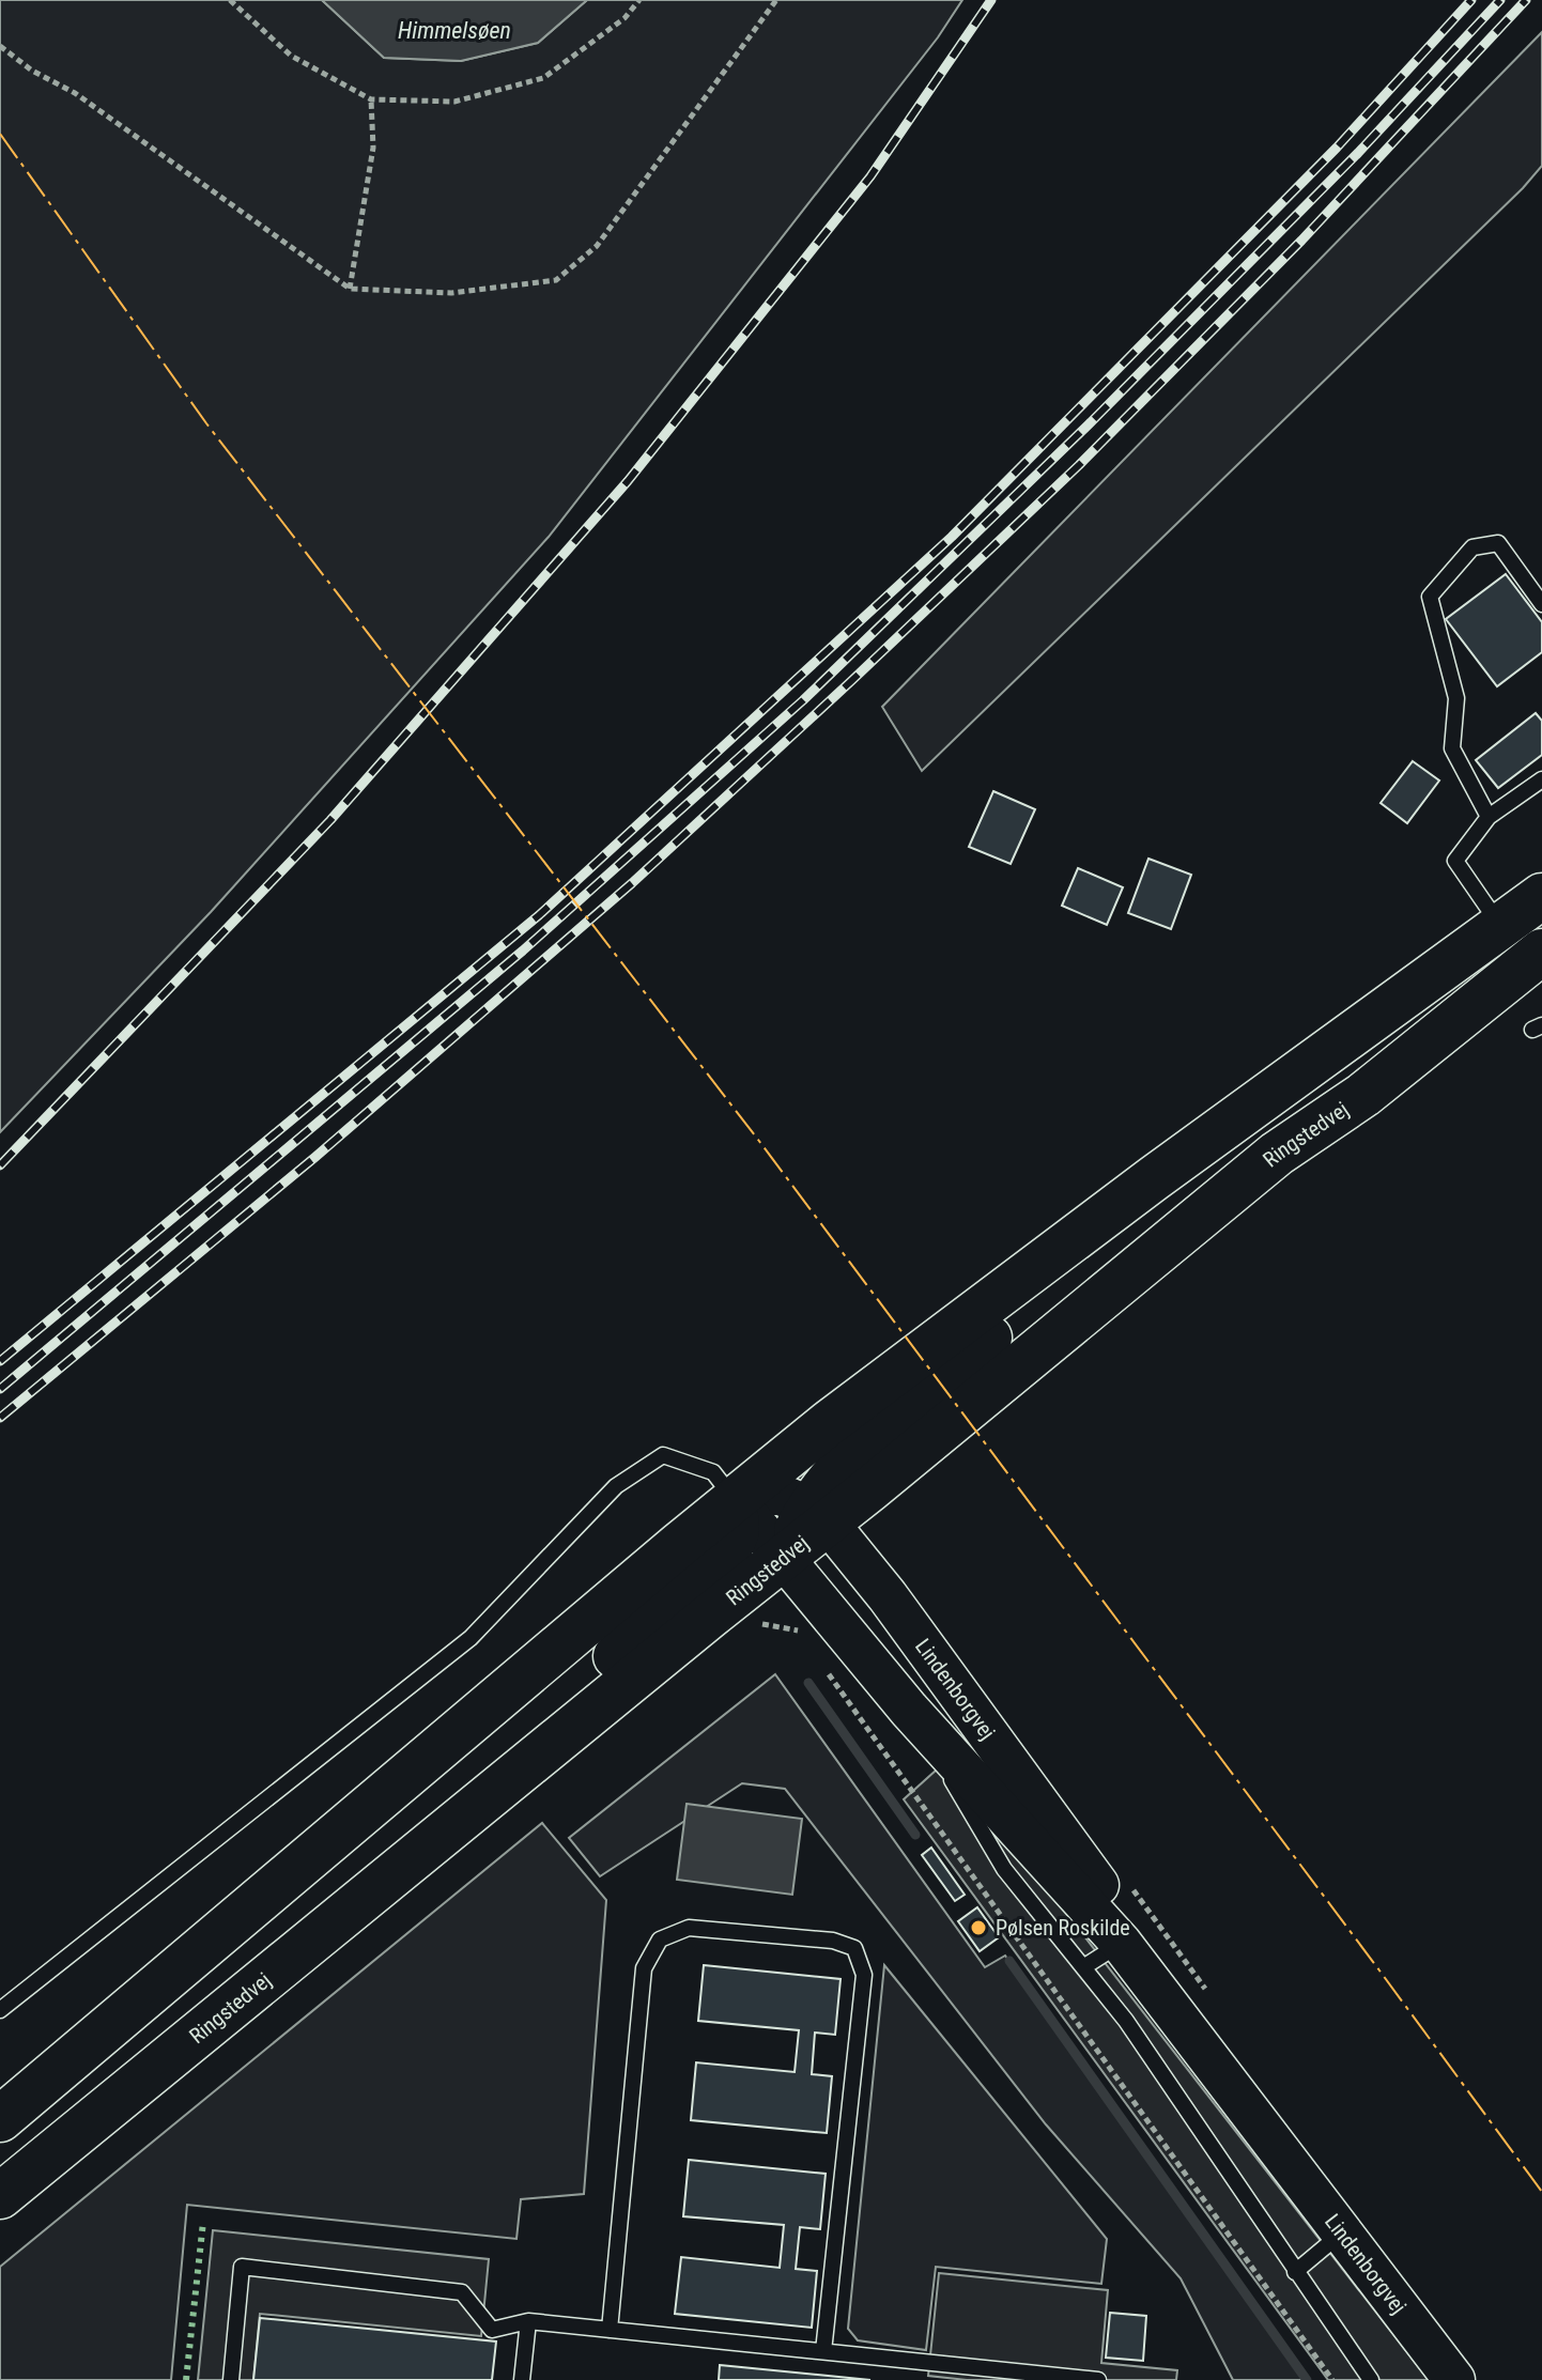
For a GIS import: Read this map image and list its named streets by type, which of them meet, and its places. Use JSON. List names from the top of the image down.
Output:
{
  "streets": {
    "main road": ["Ringstedvej", "Lindenborgvej"]
  },
  "crossings": [
    ["Ringstedvej", "Lindenborgvej"]
  ],
  "water": ["Himmelsøen"],
  "places": ["Pølsen Roskilde"]
}
